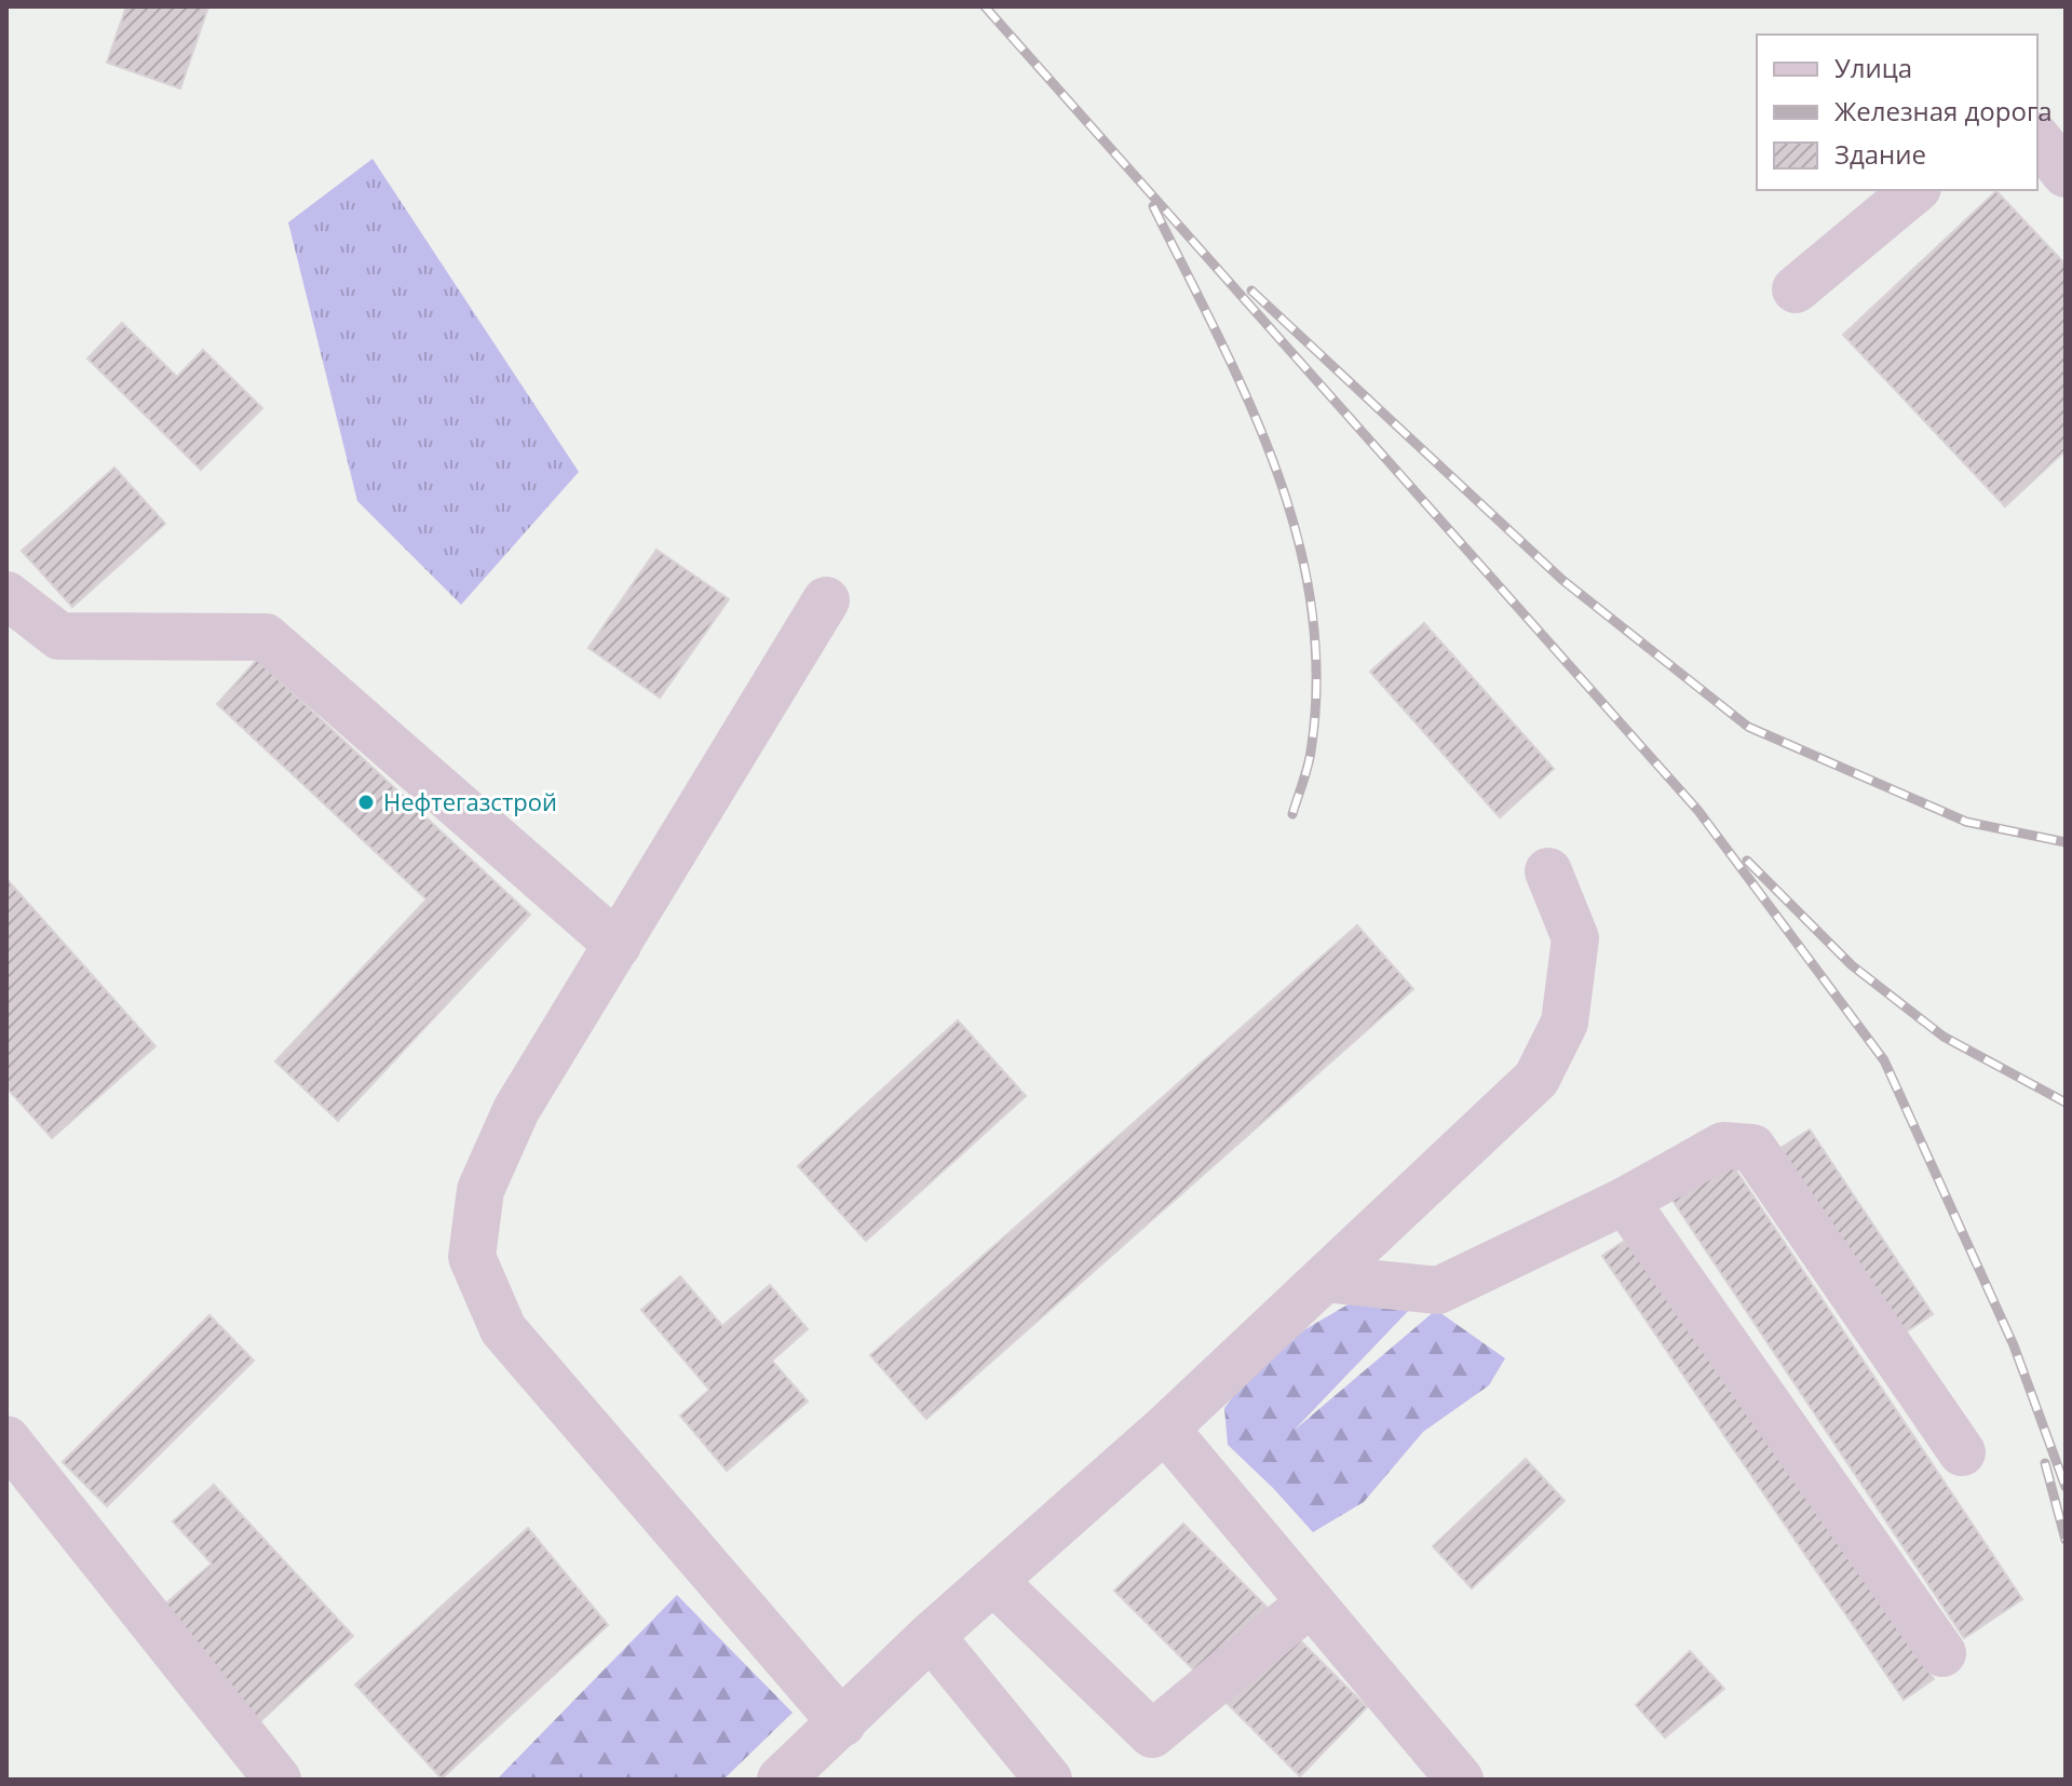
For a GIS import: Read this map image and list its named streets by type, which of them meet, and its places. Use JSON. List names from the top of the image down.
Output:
{
  "places": ["Нефтегазстрой"],
  "legend": ["Улица", "Железная дорога", "Здание"]
}
